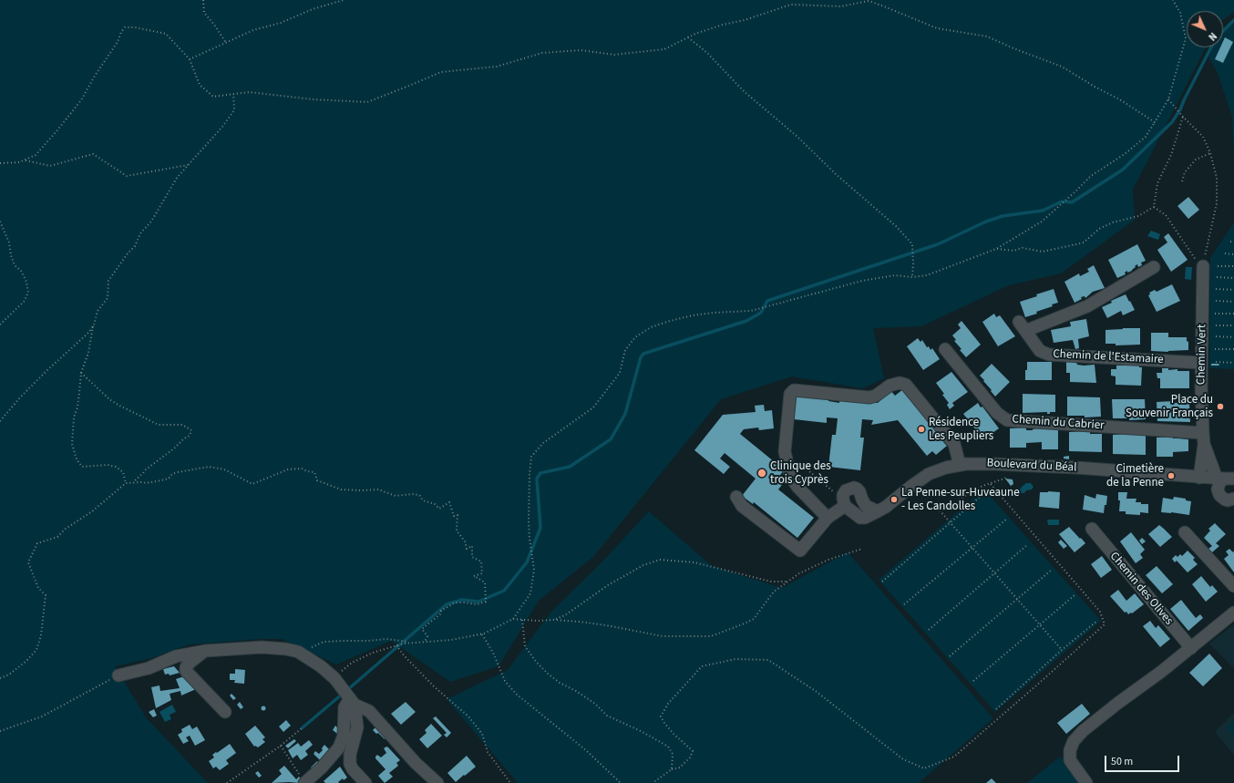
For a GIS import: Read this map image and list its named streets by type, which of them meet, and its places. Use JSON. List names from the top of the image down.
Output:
{
  "streets": {
    "street": [
      "Chemin Vert",
      "Chemin de l'Estamaire",
      "Chemin du Cabrier",
      "Boulevard du Béal",
      "Chemin des Olives"
    ]
  },
  "crossings": [
    ["Chemin Vert", "Chemin de l'Estamaire"],
    ["Chemin Vert", "Chemin du Cabrier"],
    ["Chemin Vert", "Boulevard du Béal"]
  ],
  "places": [
    "Place du Souvenir Français",
    "Résidence Les Peupliers",
    "Clinique des trois Cyprès",
    "Cimetière de la Penne",
    "La Penne-sur-Huveaune - Les Candolles"
  ],
  "scale_bar": "50 m",
  "north": "bottom right"
}
